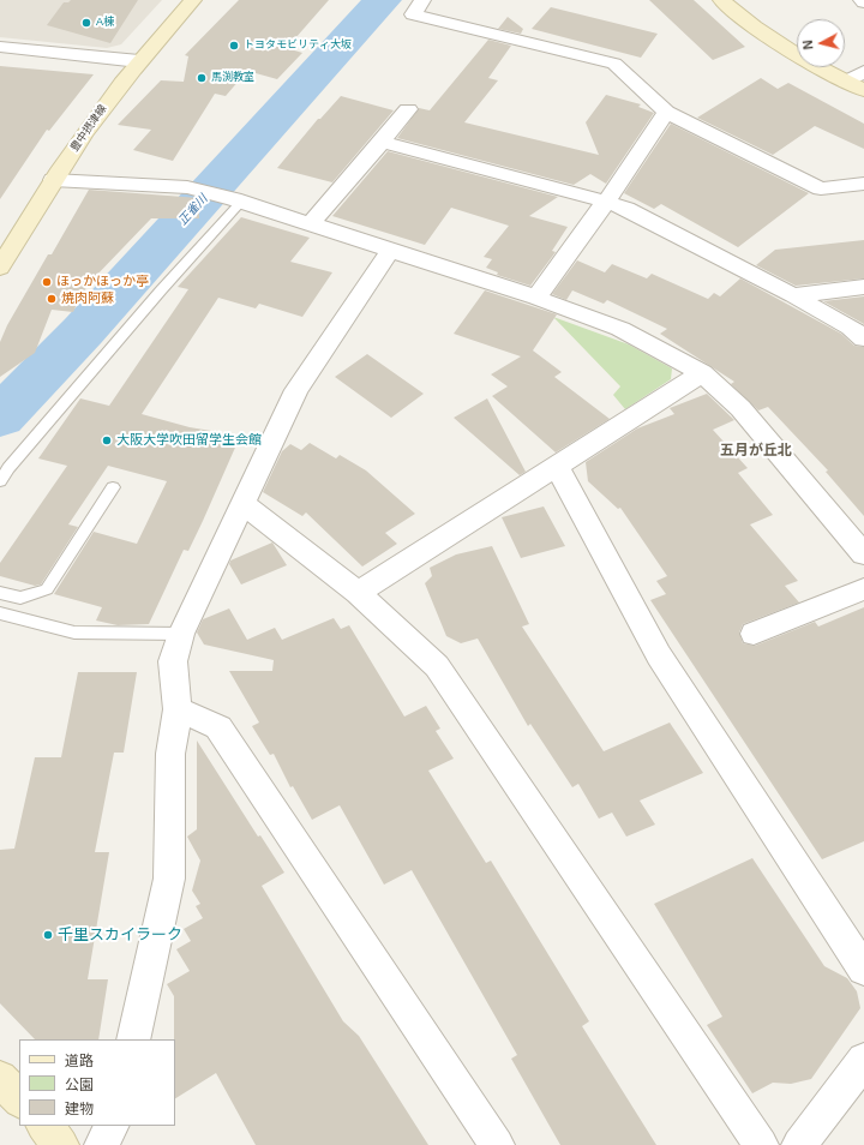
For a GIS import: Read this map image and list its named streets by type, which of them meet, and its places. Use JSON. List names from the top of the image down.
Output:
{
  "streets": {
    "main road": ["豊中摂津線"]
  },
  "districts": ["五月が丘北"],
  "water": ["正雀川"],
  "places": [
    "A棟",
    "トヨタモビリティ大坂",
    "馬渕教室",
    "ほっかほっか亭",
    "焼肉阿蘇",
    "大阪大学吹田留学生会館",
    "千里スカイラーク"
  ],
  "legend": ["道路", "公園", "建物"],
  "north": "left"
}
